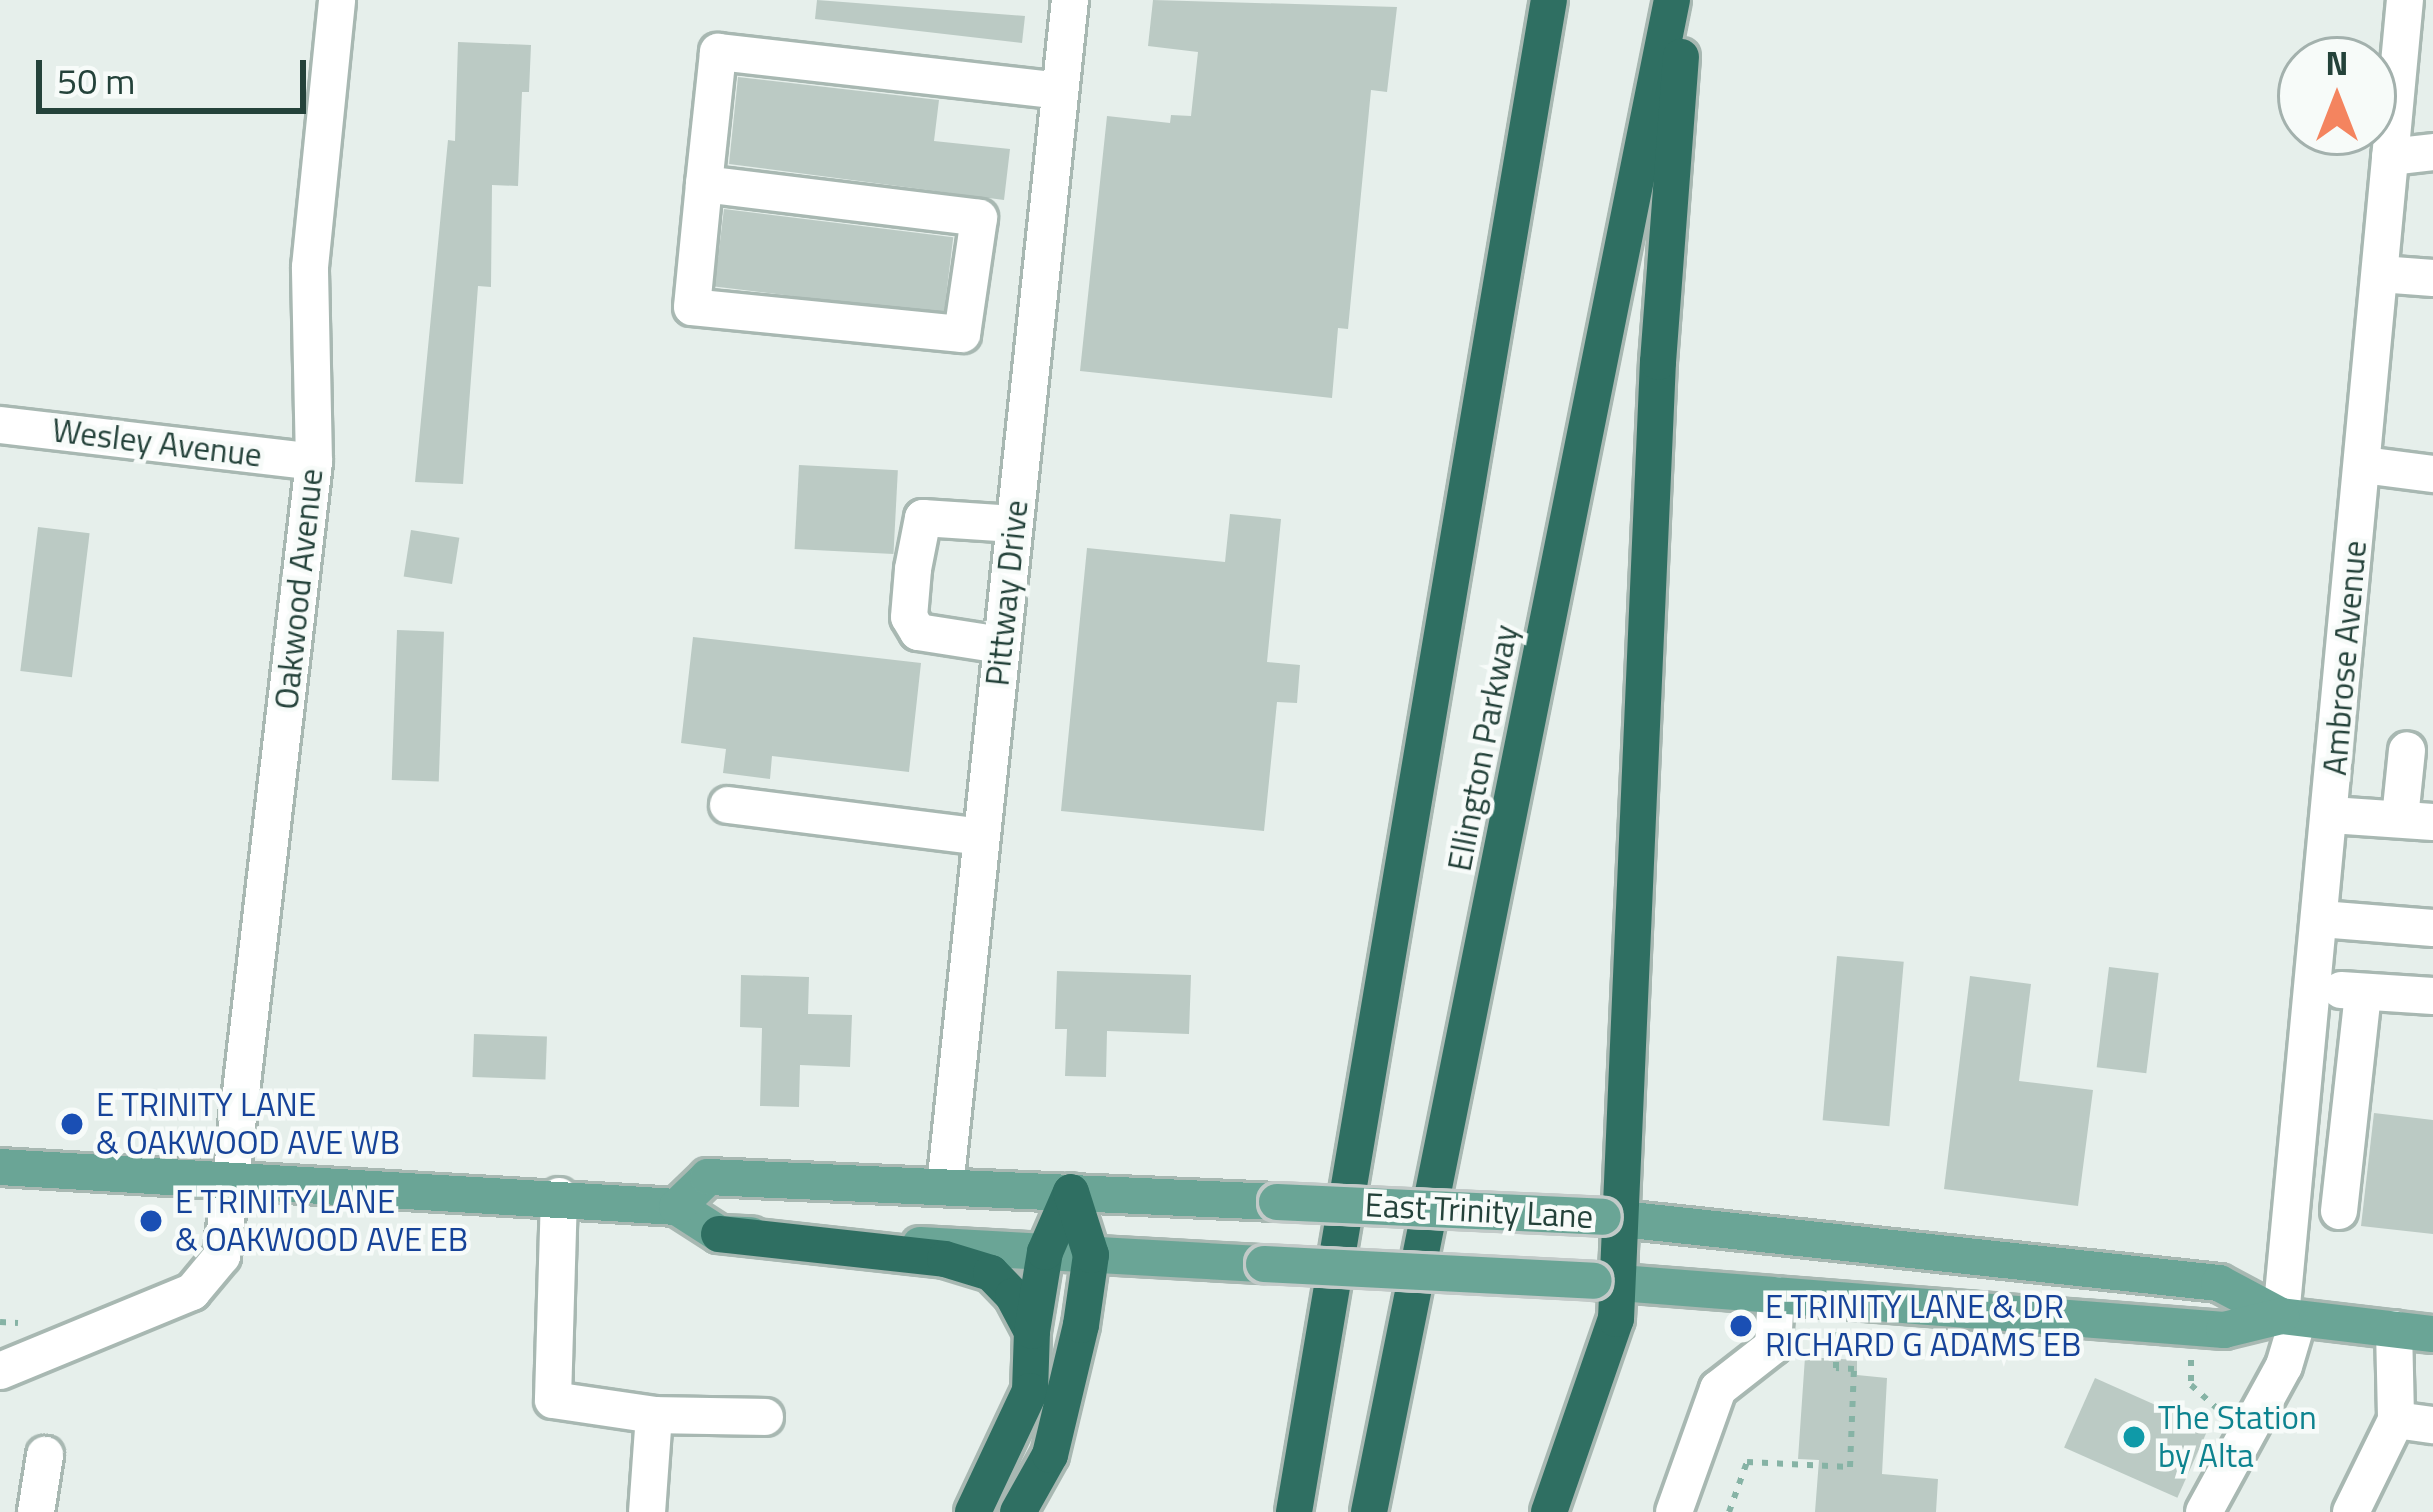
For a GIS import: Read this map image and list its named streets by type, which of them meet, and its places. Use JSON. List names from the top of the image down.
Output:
{
  "streets": {
    "highway": ["Ellington Parkway"],
    "main road": ["East Trinity Lane"],
    "street": [
      "Wesley Avenue",
      "Oakwood Avenue",
      "Pittway Drive",
      "Ambrose Avenue"
    ]
  },
  "crossings": [
    ["Wesley Avenue", "Oakwood Avenue"],
    ["Oakwood Avenue", "East Trinity Lane"],
    ["Pittway Drive", "East Trinity Lane"],
    ["Ambrose Avenue", "East Trinity Lane"]
  ],
  "places": [
    "E TRINITY LANE & OAKWOOD AVE WB",
    "E TRINITY LANE & OAKWOOD AVE EB",
    "E TRINITY LANE & DR RICHARD G ADAMS EB",
    "The Station by Alta"
  ],
  "scale_bar": "50 m",
  "north": "top"
}
